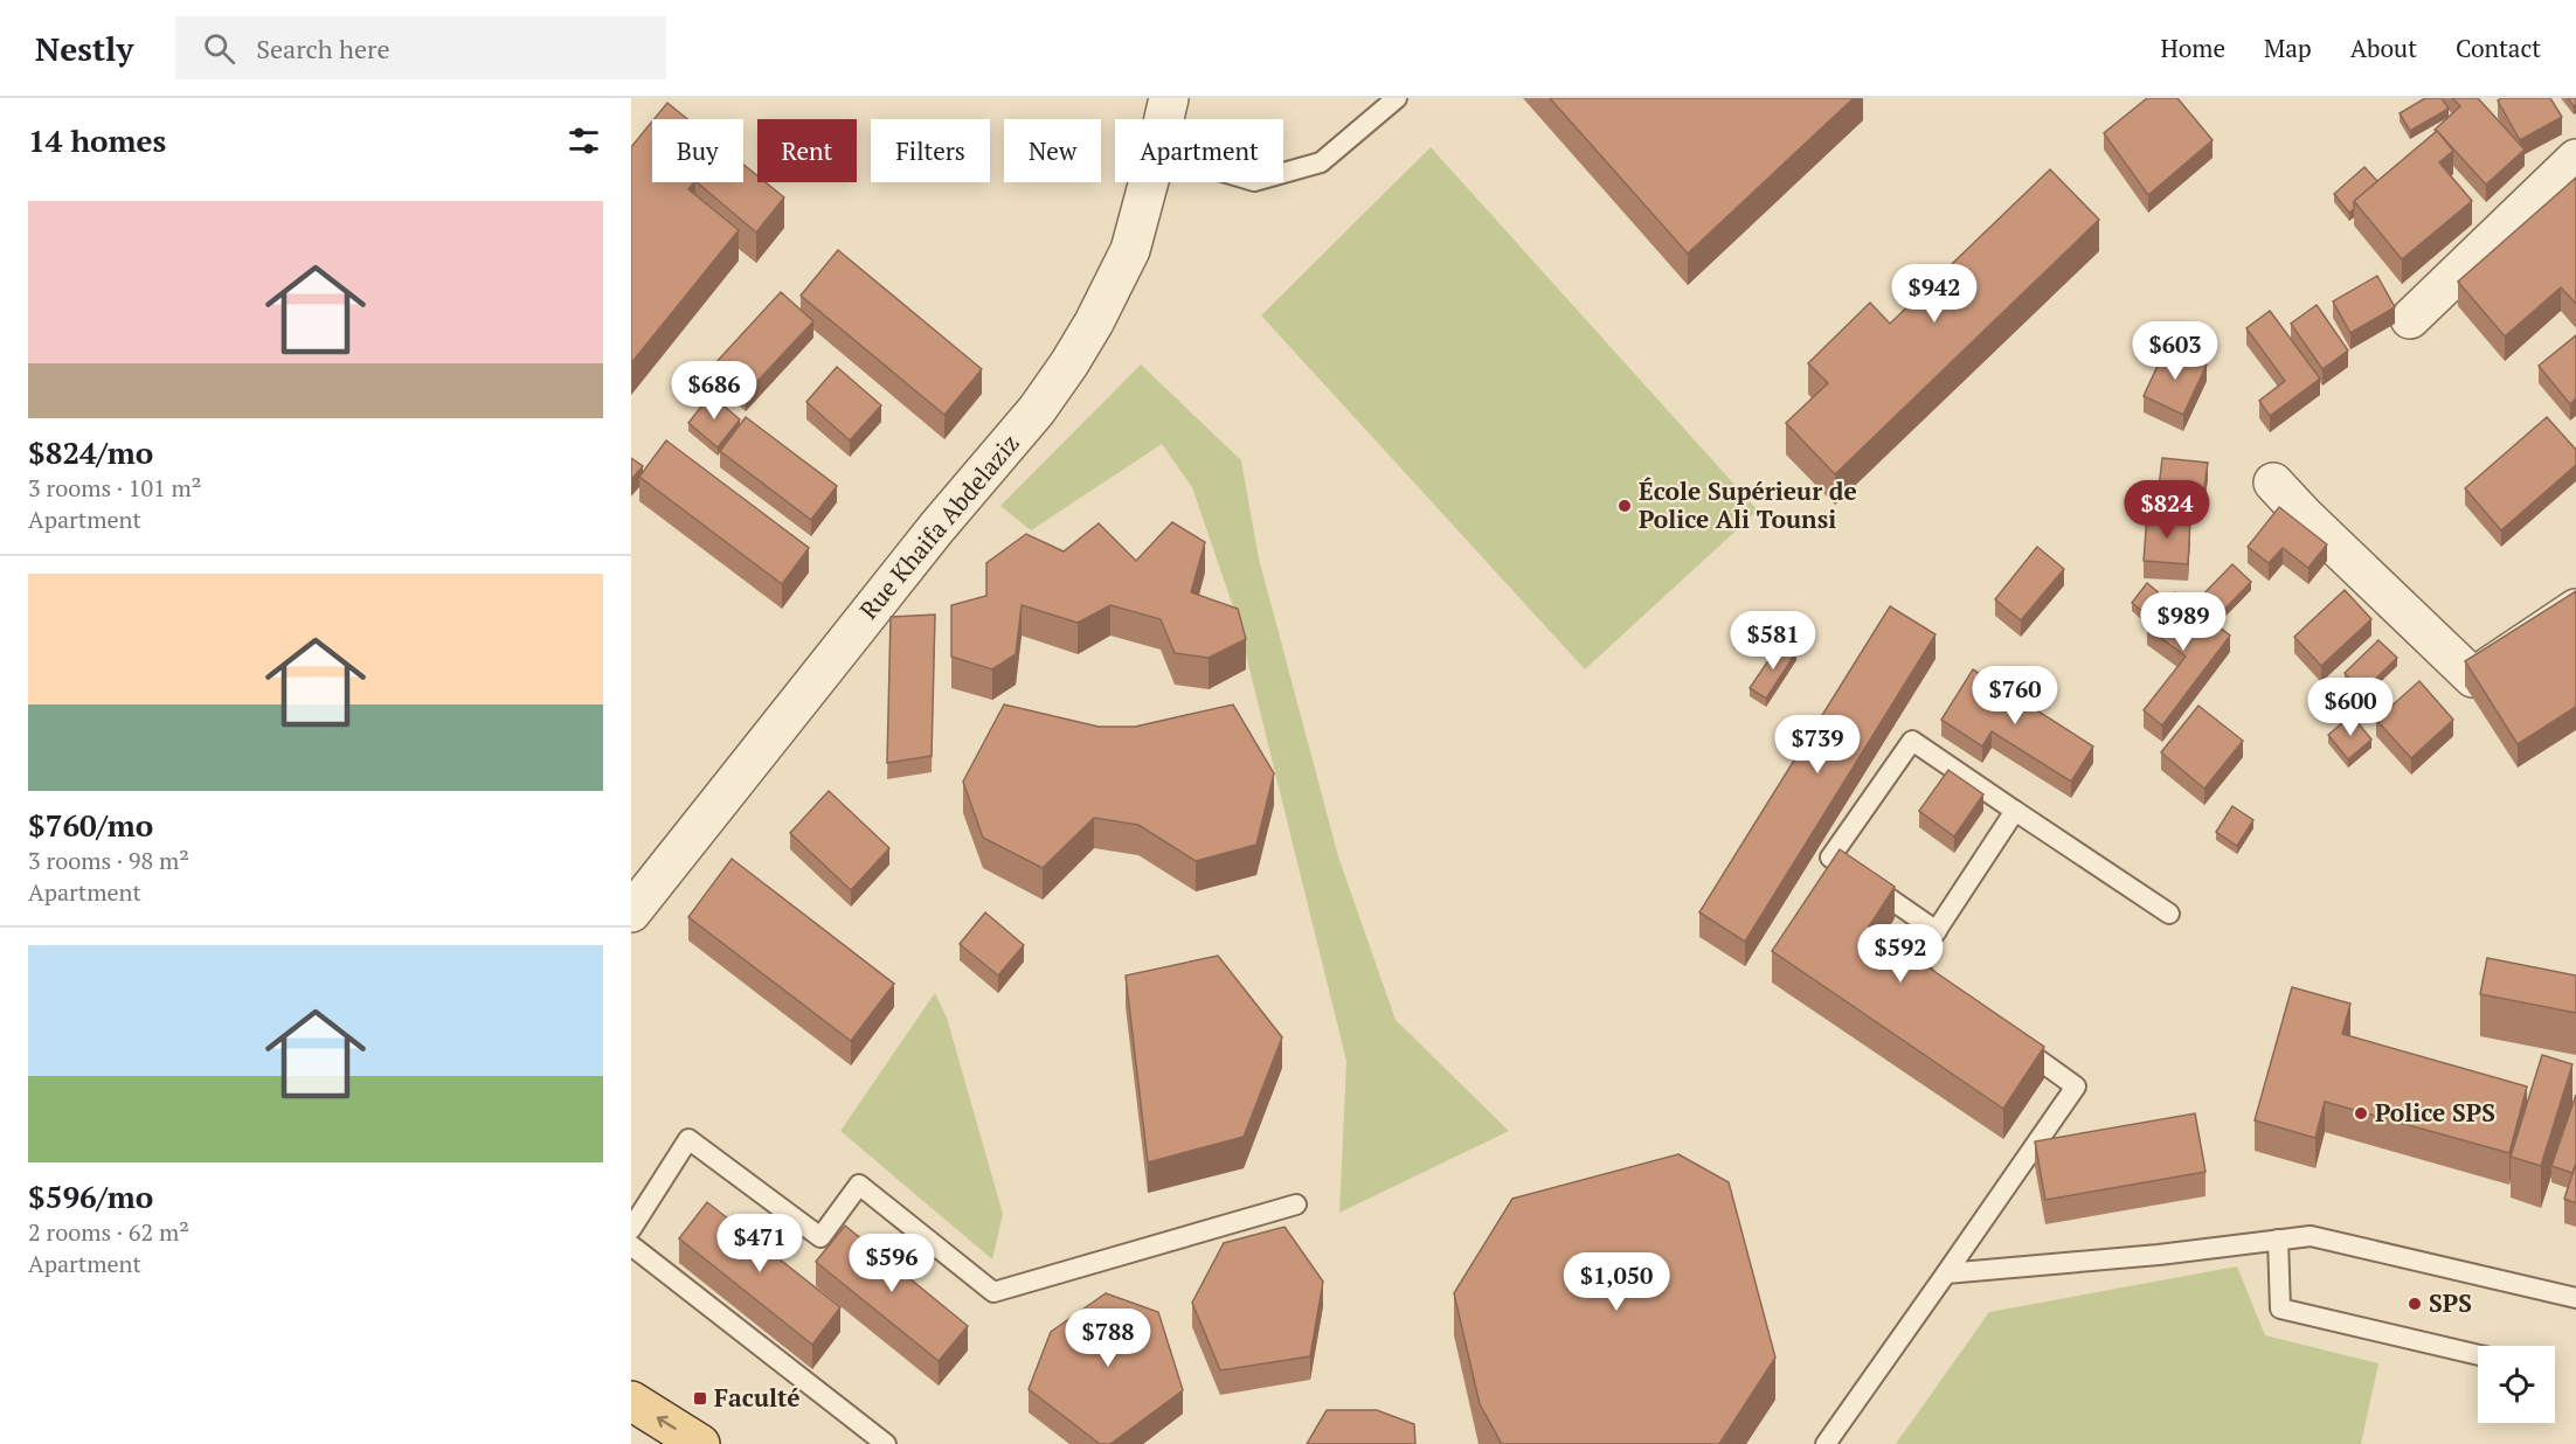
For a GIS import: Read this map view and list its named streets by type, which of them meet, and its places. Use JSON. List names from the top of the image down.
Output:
{
  "streets": {
    "street": ["Rue Khaifa Abdelaziz"]
  },
  "places": {
    "other": ["École Supérieur de Police Ali Tounsi", "Police SPS", "SPS"],
    "transit": ["Faculté"]
  },
  "page": {
    "header": "Nestly",
    "search": "Search here",
    "nav": [
      "Home",
      "Map",
      "About",
      "Contact"
    ],
    "heading": "14 homes",
    "chip": [
      "Buy",
      "Rent",
      "Filters",
      "New",
      "Apartment"
    ],
    "list": [
      {
        "name": "$824/mo",
        "note": "3 rooms · 101 m² · Apartment"
      },
      {
        "name": "$760/mo",
        "note": "3 rooms · 98 m² · Apartment"
      },
      {
        "name": "$596/mo",
        "note": "2 rooms · 62 m² · Apartment"
      }
    ],
    "price": [
      "$942",
      "$603",
      "$686",
      "$824",
      "$989",
      "$581",
      "$760",
      "$600",
      "$739",
      "$592",
      "$471",
      "$596",
      "$1,050",
      "$788"
    ]
  }
}
